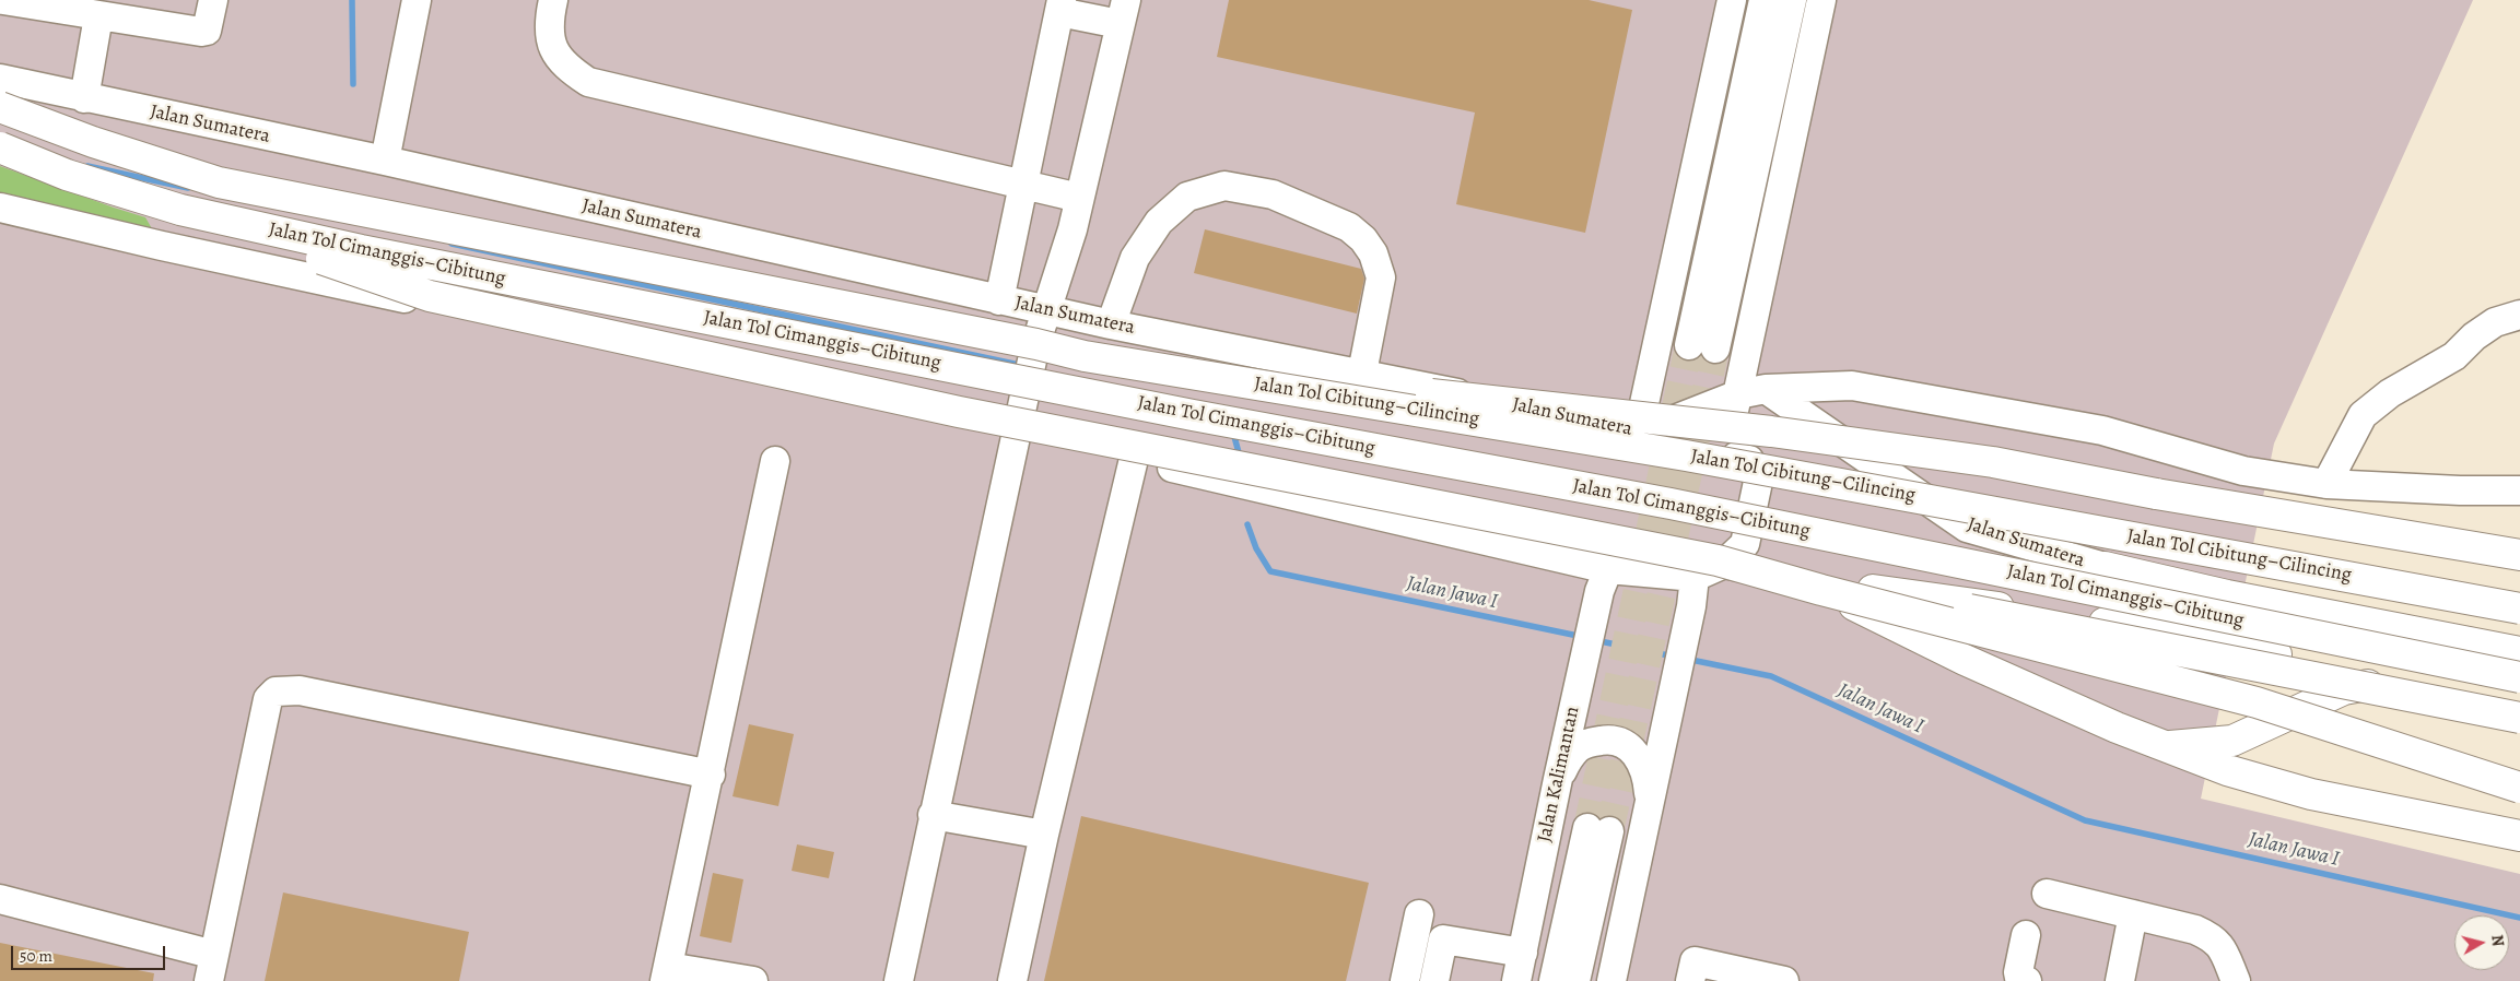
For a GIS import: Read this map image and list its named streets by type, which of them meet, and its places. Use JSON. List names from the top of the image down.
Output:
{
  "streets": {
    "highway": ["Jalan Tol Cimanggis–Cibitung", "Jalan Tol Cibitung–Cilincing"],
    "street": ["Jalan Sumatera", "Jalan Kalimantan"]
  },
  "crossings": [
    ["Jalan Tol Cimanggis–Cibitung", "Jalan Tol Cibitung–Cilincing"]
  ],
  "water": ["Jalan Jawa I"],
  "scale_bar": "50 m",
  "north": "right"
}
